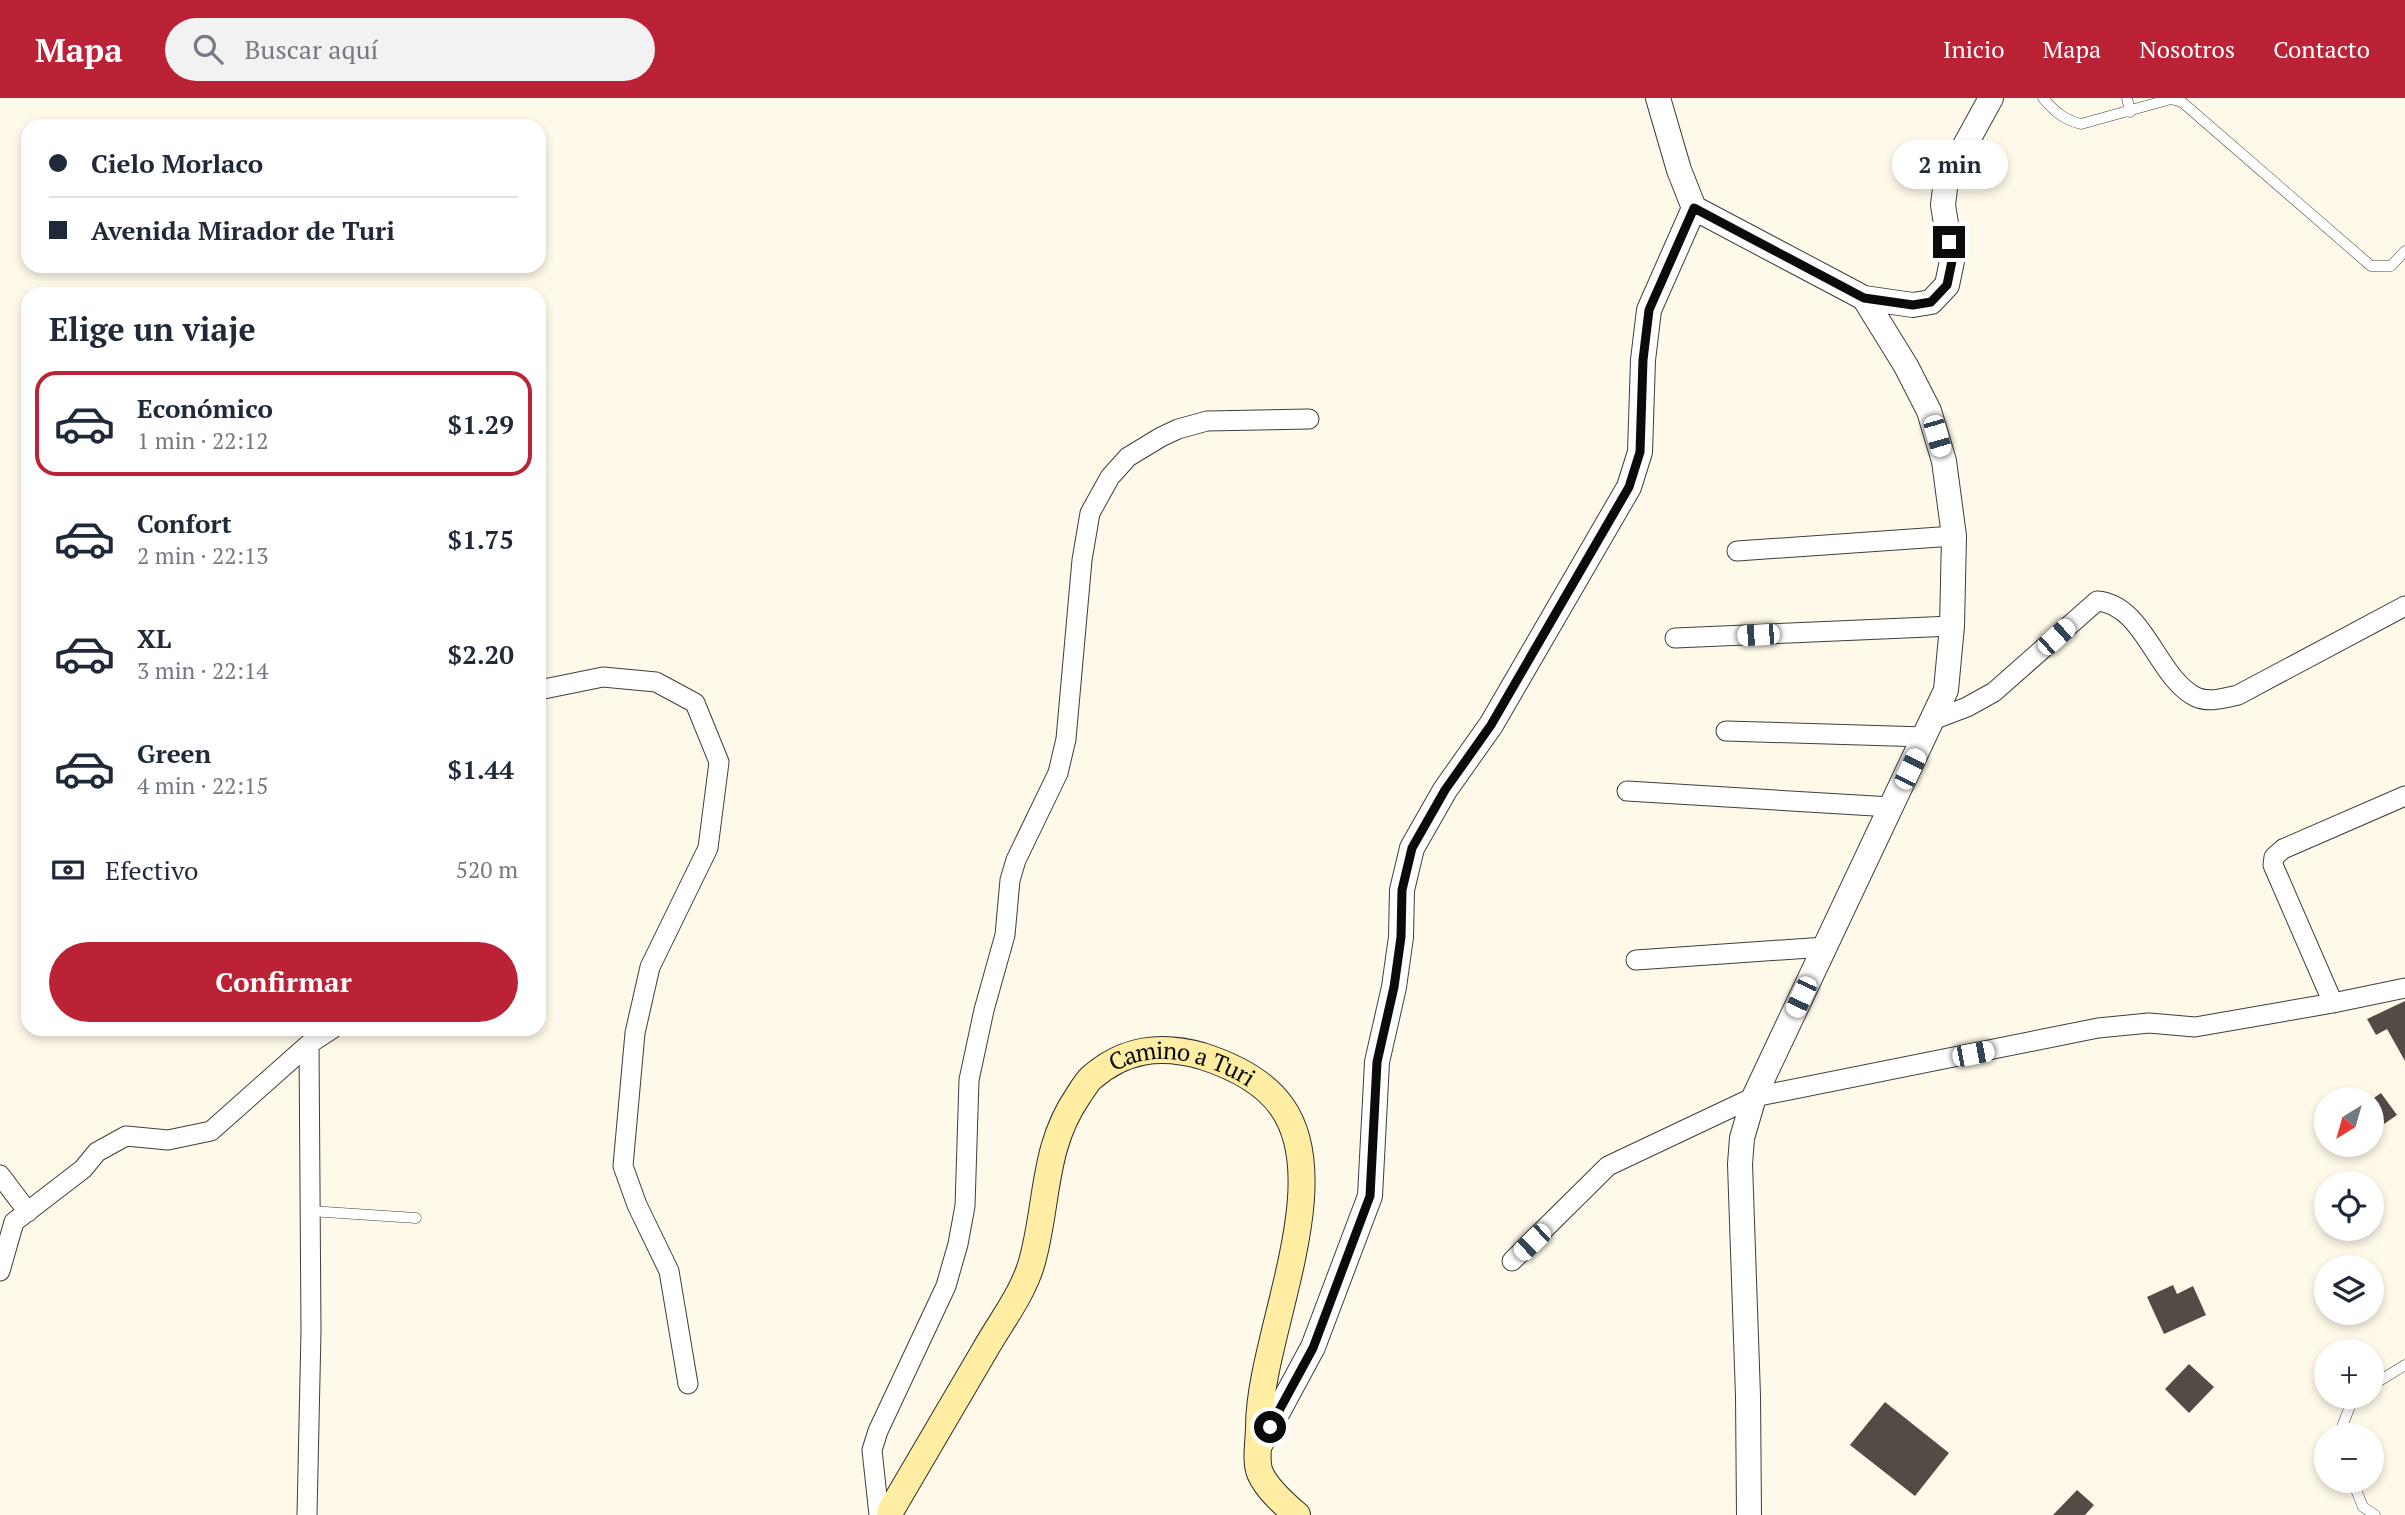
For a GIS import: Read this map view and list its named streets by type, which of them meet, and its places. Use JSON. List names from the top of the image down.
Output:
{
  "streets": {
    "main road": ["Camino a Turi"]
  },
  "north": "bottom left",
  "page": {
    "header": "Mapa",
    "search": "Buscar aquí",
    "nav": [
      "Inicio",
      "Mapa",
      "Nosotros",
      "Contacto"
    ],
    "banner": ["Cielo Morlaco", "Avenida Mirador de Turi"],
    "bubble": "2 min",
    "heading": "Elige un viaje",
    "list": [
      {
        "name": "Económico",
        "note": "1 min · 22:12",
        "value": "$1.29"
      },
      {
        "name": "Confort",
        "note": "2 min · 22:13",
        "value": "$1.75"
      },
      {
        "name": "XL",
        "note": "3 min · 22:14",
        "value": "$2.20"
      },
      {
        "name": "Green",
        "note": "4 min · 22:15",
        "value": "$1.44"
      }
    ],
    "pay": ["Efectivo", "520 m"],
    "buttons": "Confirmar",
    "map_buttons": ["+", "−"]
  }
}
